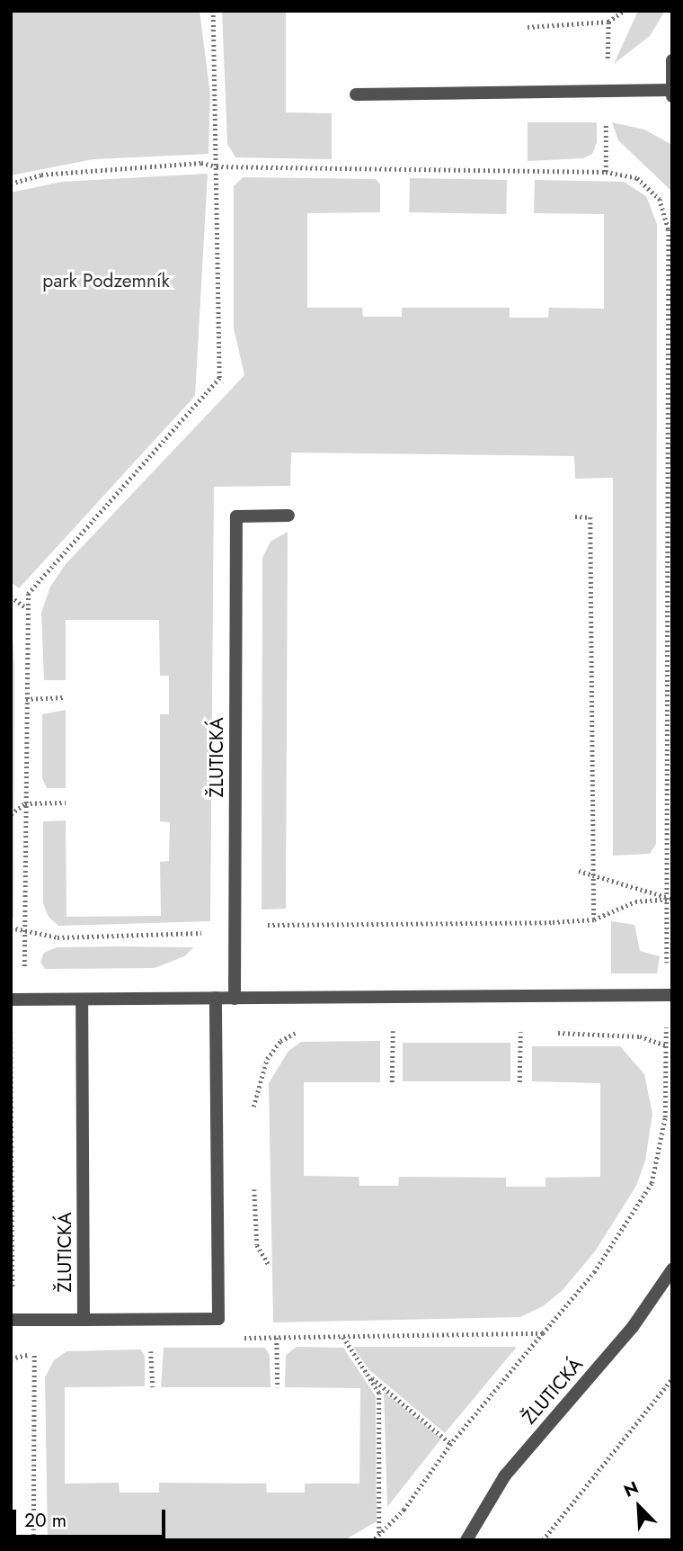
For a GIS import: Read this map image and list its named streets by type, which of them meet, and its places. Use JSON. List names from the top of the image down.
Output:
{
  "streets": {
    "street": ["ŽLUTICKÁ"]
  },
  "parks": ["park Podzemník"],
  "scale_bar": "20 m",
  "north": "top left"
}
